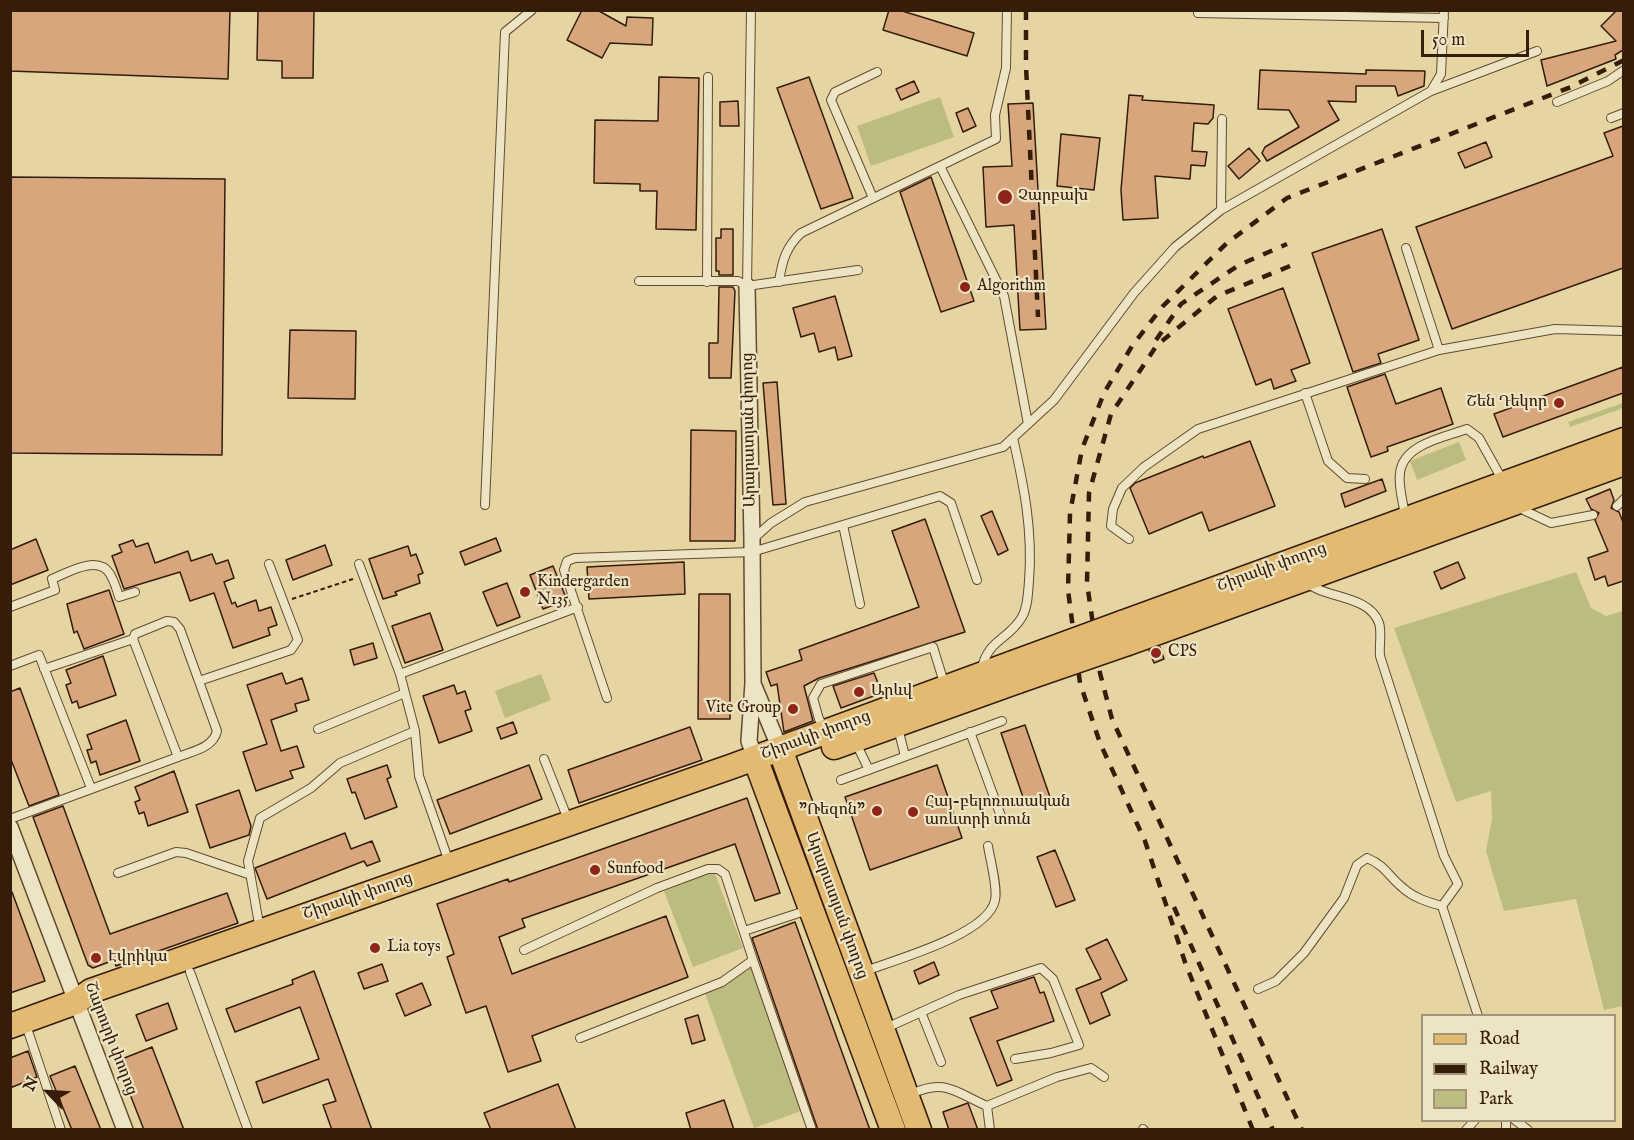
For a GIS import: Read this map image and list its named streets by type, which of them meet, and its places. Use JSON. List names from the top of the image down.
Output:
{
  "streets": {
    "main road": ["Արարատյան փողոց", "Շիրակի փողոց"],
    "street": ["Շարուրի փողոց"]
  },
  "crossings": [
    ["Արարատյան փողոց", "Շիրակի փողոց"],
    ["Շիրակի փողոց", "Շարուրի փողոց"]
  ],
  "places": [
    "Չարբախ",
    "Algorithm",
    "Շեն Դեկոր",
    "Kindergarden N135",
    "CPS",
    "Արևվ",
    "Vite Group",
    "\"Ռեզոն\"",
    "Հայ-բելոռուսական առևտրի տուն",
    "Sunfood",
    "Lia toys",
    "Էվրիկա"
  ],
  "legend": ["Road", "Railway", "Park"],
  "scale_bar": "50 m",
  "north": "top left"
}
